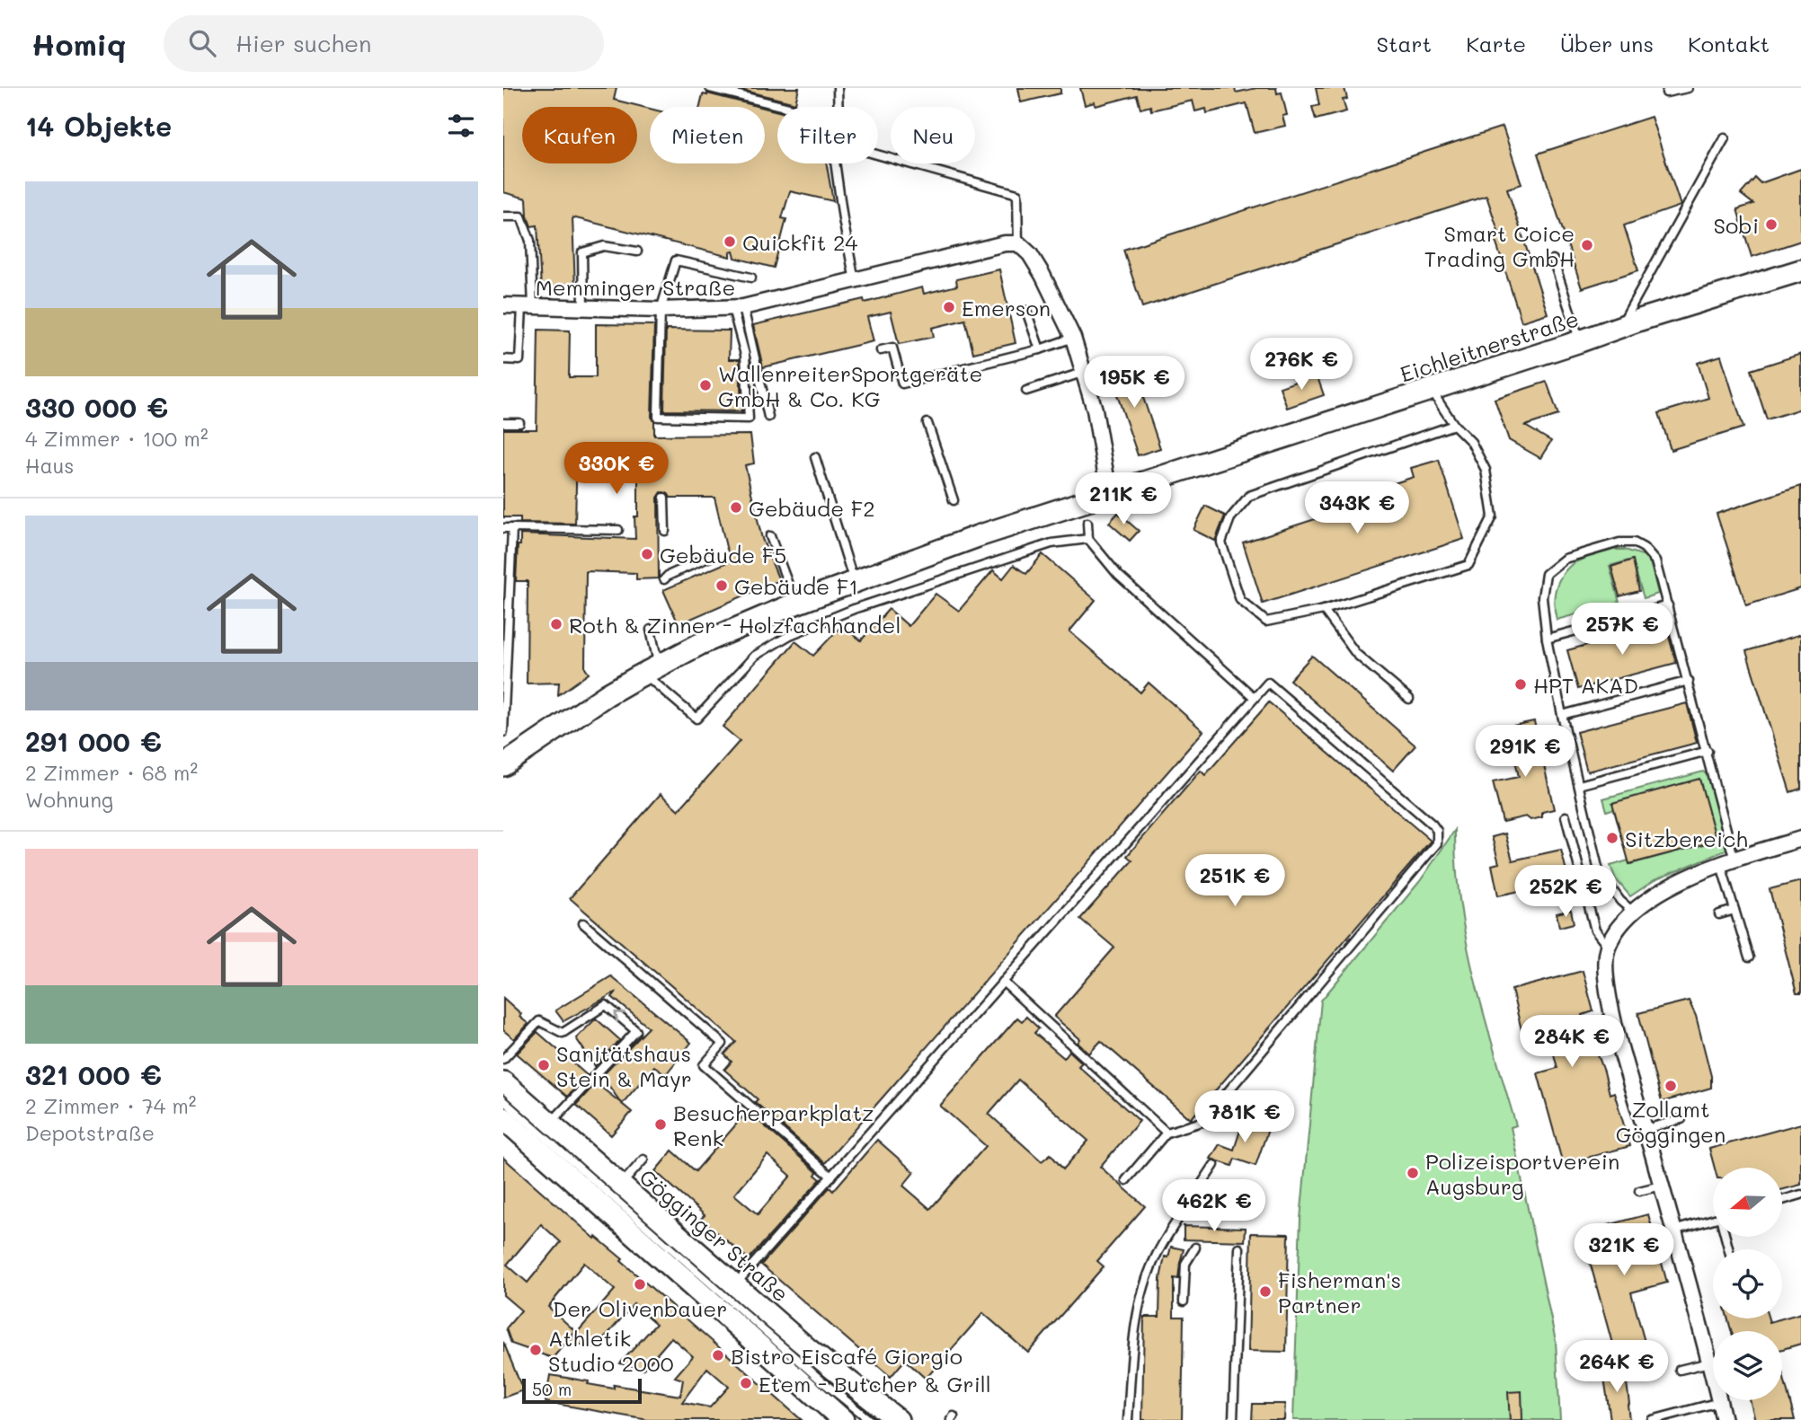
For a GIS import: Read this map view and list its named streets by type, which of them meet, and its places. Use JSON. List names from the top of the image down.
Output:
{
  "streets": {
    "main road": ["Eichleitnerstraße", "Gögginger Straße"],
    "street": ["Memminger Straße"]
  },
  "places": [
    "Sobi",
    "Quickfit 24",
    "Smart Coice Trading GmbH",
    "Emerson",
    "WallenreiterSportgeräte GmbH & Co. KG",
    "Gebäude F2",
    "Gebäude F5",
    "Gebäude F1",
    "Roth & Zinner - Holzfachhandel",
    "HPT AKAD",
    "Sitzbereich",
    "Sanitätshaus Stein & Mayr",
    "Zollamt Göggingen",
    "Besucherparkplatz Renk",
    "Polizeisportverein Augsburg",
    "Der Olivenbauer",
    "Fisherman's Partner",
    "Athletik Studio 2000",
    "Bistro Eiscafé Giorgio",
    "Etem - Butcher & Grill"
  ],
  "scale_bar": "50 m",
  "north": "left",
  "page": {
    "header": "Homiq",
    "search": "Hier suchen",
    "nav": [
      "Start",
      "Karte",
      "Über uns",
      "Kontakt"
    ],
    "heading": "14 Objekte",
    "chip": [
      "Kaufen",
      "Mieten",
      "Filter",
      "Neu"
    ],
    "list": [
      {
        "name": "330 000 €",
        "note": "4 Zimmer · 100 m² · Haus"
      },
      {
        "name": "291 000 €",
        "note": "2 Zimmer · 68 m² · Wohnung"
      },
      {
        "name": "321 000 €",
        "note": "2 Zimmer · 74 m² · Depotstraße"
      }
    ],
    "price": [
      "276K €",
      "195K €",
      "330K €",
      "211K €",
      "343K €",
      "257K €",
      "291K €",
      "251K €",
      "252K €",
      "284K €",
      "781K €",
      "462K €",
      "321K €",
      "264K €"
    ],
    "scale": "50 m"
  }
}
